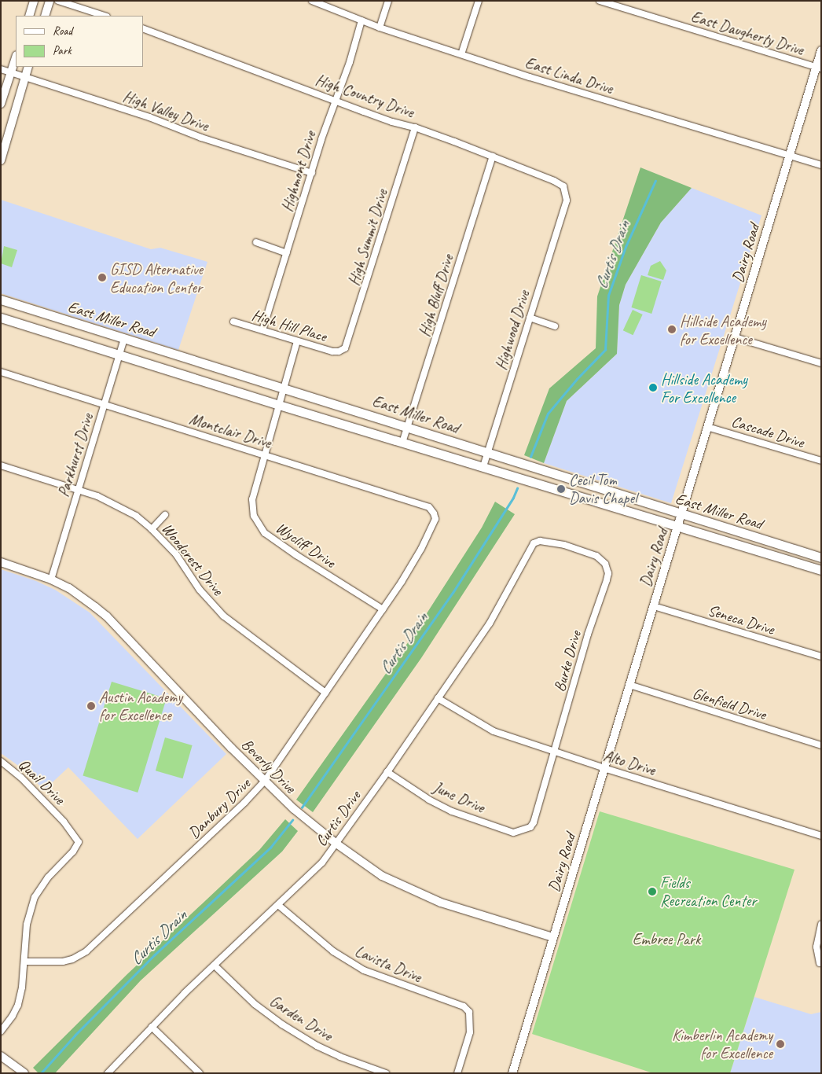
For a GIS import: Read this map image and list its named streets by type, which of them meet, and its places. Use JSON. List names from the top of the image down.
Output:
{
  "streets": {
    "main road": ["East Miller Road"],
    "street": [
      "East Daugherty Drive",
      "East Linda Drive",
      "High Country Drive",
      "High Valley Drive",
      "Highmont Drive",
      "High Summit Drive",
      "Dairy Road",
      "High Bluff Drive",
      "High Hill Place",
      "Highwood Drive",
      "Montclair Drive",
      "Cascade Drive",
      "Parkhurst Drive",
      "Wycliff Drive",
      "Woodcrest Drive",
      "Seneca Drive",
      "Burke Drive",
      "Glenfield Drive",
      "Alto Drive",
      "Beverly Drive",
      "Quail Drive",
      "June Drive",
      "Danbury Drive",
      "Curtis Drive",
      "Lavista Drive",
      "Garden Drive"
    ]
  },
  "crossings": [
    ["East Daugherty Drive", "Dairy Road"],
    ["East Linda Drive", "Highmont Drive"],
    ["East Linda Drive", "Dairy Road"],
    ["High Country Drive", "Highmont Drive"],
    ["High Country Drive", "High Summit Drive"],
    ["High Country Drive", "High Bluff Drive"],
    ["High Country Drive", "Highwood Drive"],
    ["High Valley Drive", "Highmont Drive"],
    ["Highmont Drive", "High Hill Place"],
    ["High Summit Drive", "High Hill Place"],
    ["Dairy Road", "East Miller Road"],
    ["Dairy Road", "Cascade Drive"],
    ["Dairy Road", "Seneca Drive"],
    ["Dairy Road", "Glenfield Drive"],
    ["Dairy Road", "Alto Drive"],
    ["Dairy Road", "Beverly Drive"],
    ["High Bluff Drive", "East Miller Road"],
    ["East Miller Road", "Highwood Drive"],
    ["East Miller Road", "Parkhurst Drive"],
    ["East Miller Road", "Wycliff Drive"],
    ["High Hill Place", "Wycliff Drive"],
    ["Montclair Drive", "Parkhurst Drive"],
    ["Montclair Drive", "Wycliff Drive"],
    ["Montclair Drive", "Danbury Drive"],
    ["Parkhurst Drive", "Woodcrest Drive"],
    ["Parkhurst Drive", "Beverly Drive"],
    ["Wycliff Drive", "Danbury Drive"],
    ["Woodcrest Drive", "Danbury Drive"],
    ["Burke Drive", "Alto Drive"],
    ["Burke Drive", "June Drive"],
    ["Burke Drive", "Curtis Drive"],
    ["Alto Drive", "Curtis Drive"],
    ["Beverly Drive", "Danbury Drive"],
    ["Beverly Drive", "Curtis Drive"],
    ["Quail Drive", "Danbury Drive"],
    ["June Drive", "Curtis Drive"],
    ["Curtis Drive", "Lavista Drive"],
    ["Curtis Drive", "Garden Drive"]
  ],
  "water": ["Curtis Drain"],
  "parks": ["Embree Park"],
  "places": [
    "GISD Alternative Education Center",
    "Hillside Academy for Excellence",
    "Hillside Academy For Excellence",
    "Cecil Tom Davis Chapel",
    "Austin Academy for Excellence",
    "Fields Recreation Center",
    "Kimberlin Academy for Excellence"
  ],
  "legend": ["Road", "Park"]
}
